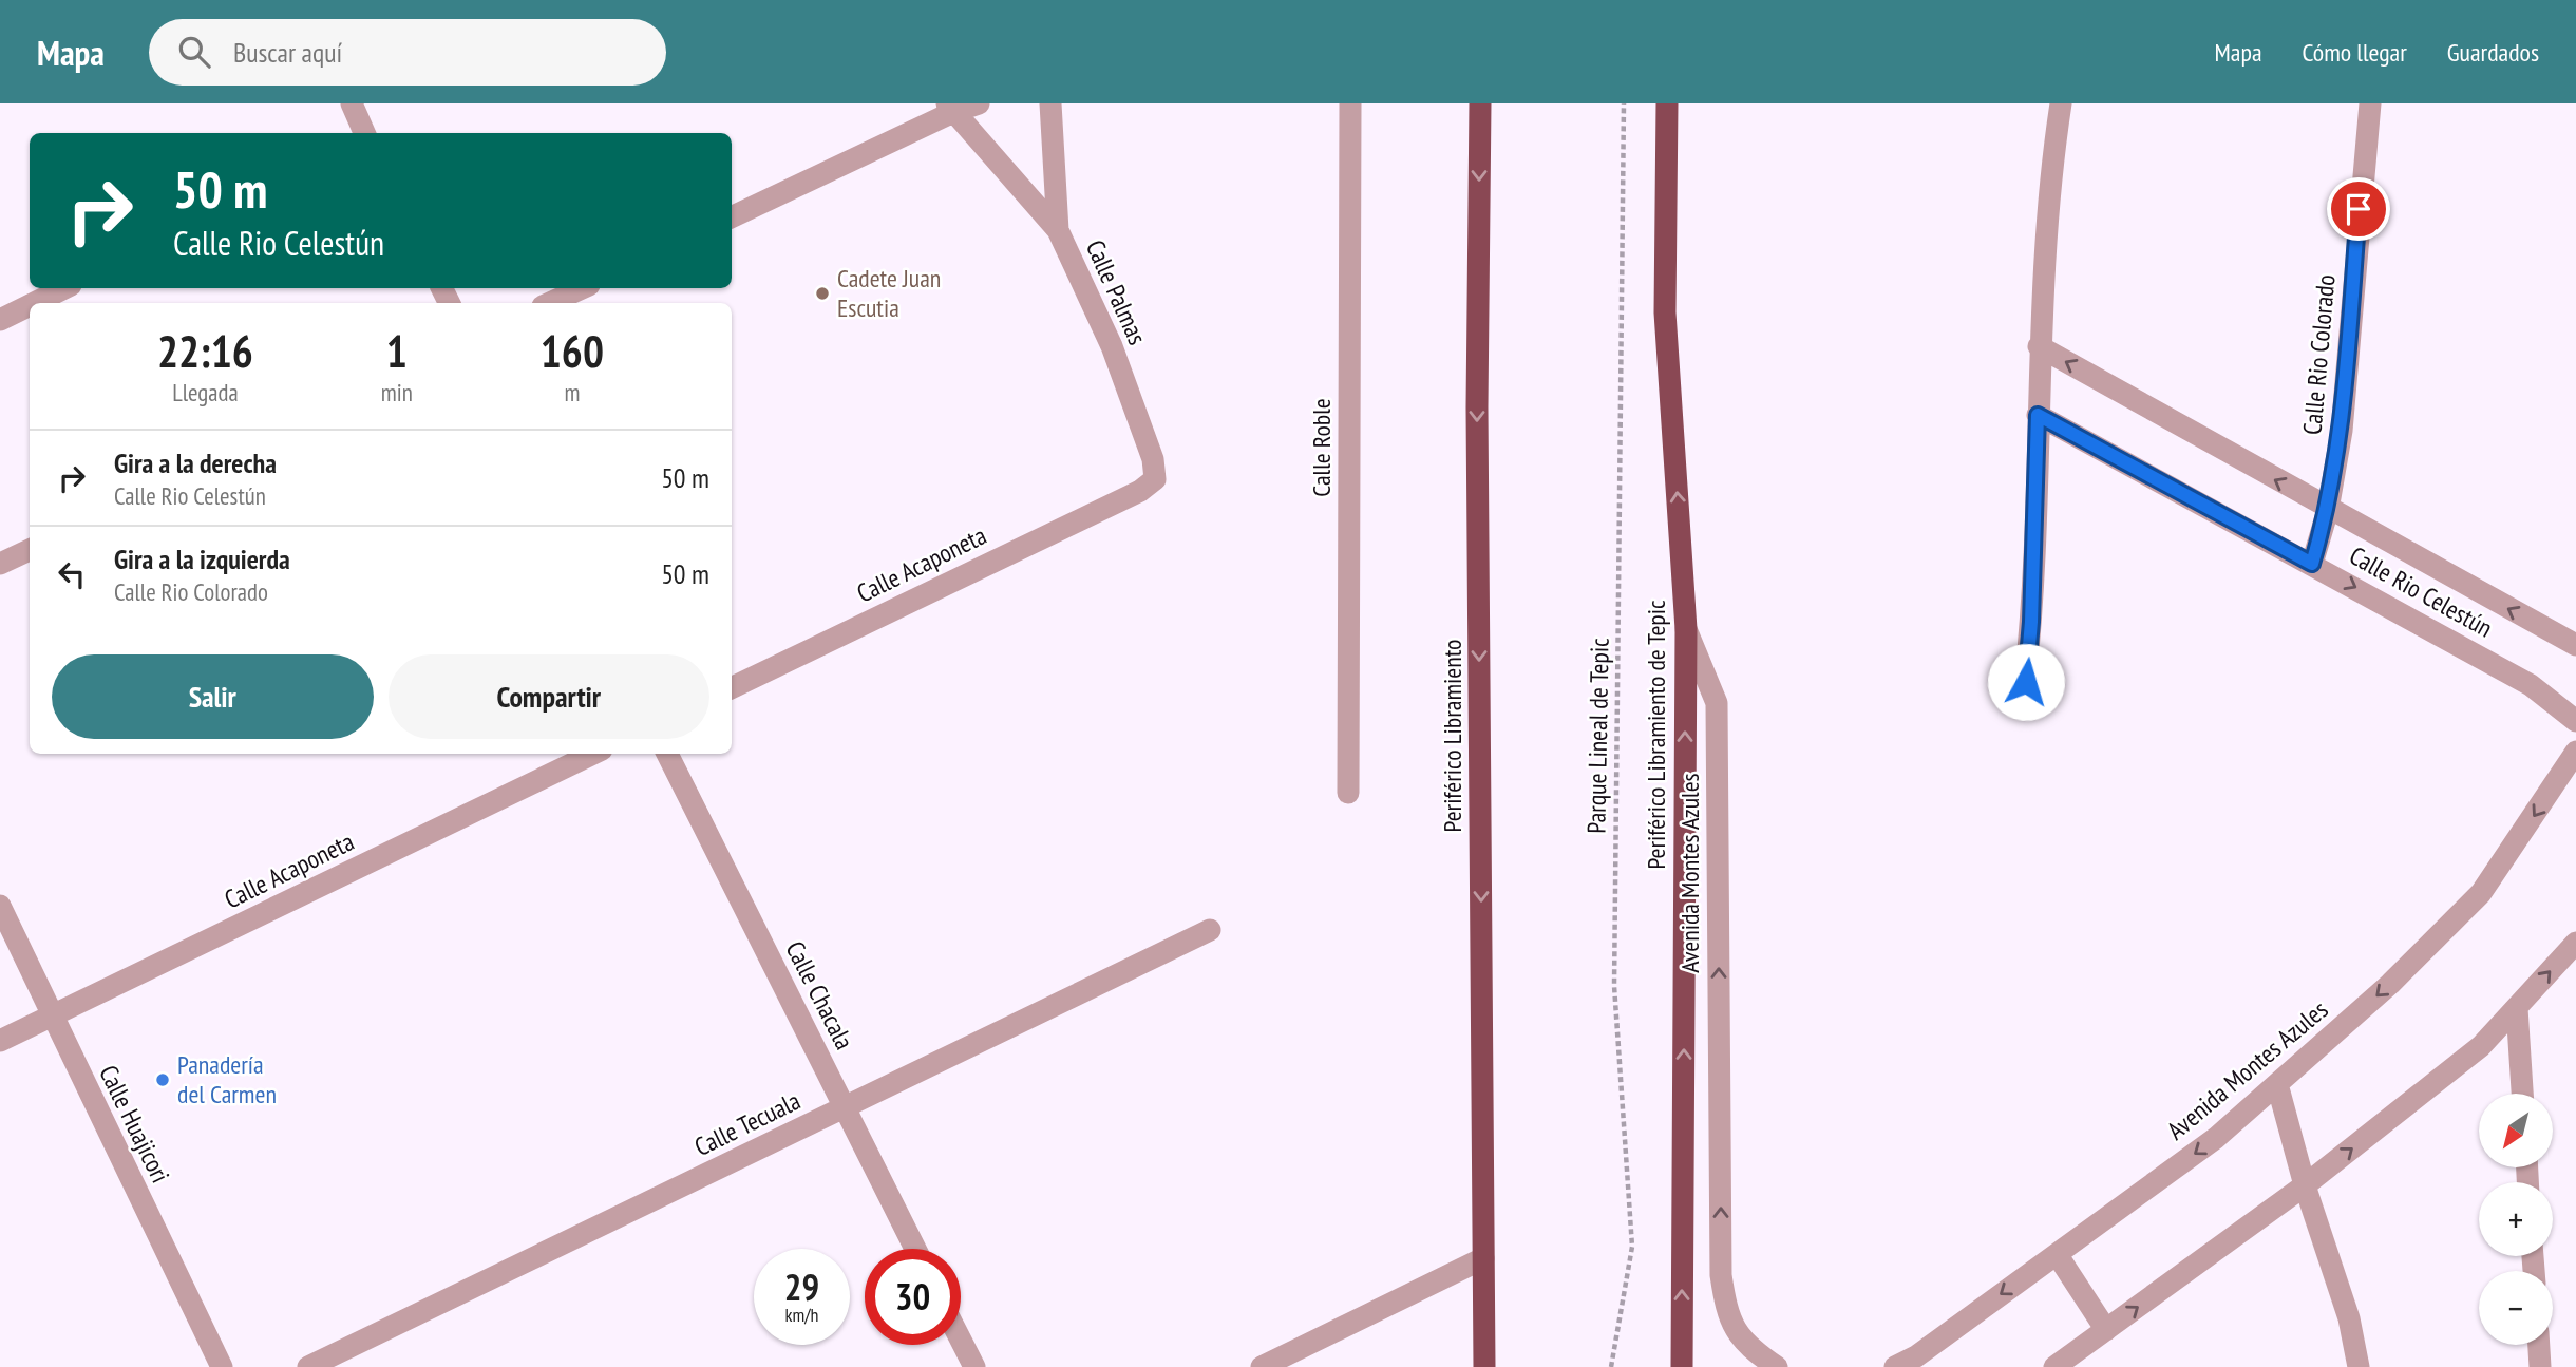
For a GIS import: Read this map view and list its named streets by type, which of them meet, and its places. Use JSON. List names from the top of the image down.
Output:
{
  "streets": {
    "highway": ["Periférico Libramiento de Tepic", "Periférico Libramiento"],
    "street": [
      "Calle Palmas",
      "Calle Rio Colorado",
      "Calle Roble",
      "Calle Acaponeta",
      "Calle Rio Celestún",
      "Avenida Montes Azules",
      "Calle Chacala",
      "Calle Huajicori",
      "Calle Tecuala"
    ],
    "path": ["Parque Lineal de Tepic"]
  },
  "crossings": [
    ["Calle Palmas", "Calle Acaponeta"],
    ["Calle Rio Colorado", "Calle Rio Celestún"],
    ["Calle Acaponeta", "Calle Huajicori"],
    ["Periférico Libramiento de Tepic", "Avenida Montes Azules"],
    ["Calle Chacala", "Calle Tecuala"]
  ],
  "one_way": ["Periférico Libramiento de Tepic", "Periférico Libramiento"],
  "places": ["Cadete Juan Escutia", "Panadería del Carmen"],
  "north": "bottom left",
  "page": {
    "header": "Mapa",
    "search": "Buscar aquí",
    "nav": ["Mapa", "Cómo llegar", "Guardados"],
    "turn": ["50 m", "Calle Rio Celestún"],
    "eta": [
      "22:16",
      "Llegada",
      "1",
      "min",
      "160",
      "m"
    ],
    "list": [
      {
        "name": "Gira a la derecha",
        "note": "Calle Rio Celestún",
        "value": "50 m"
      },
      {
        "name": "Gira a la izquierda",
        "note": "Calle Rio Colorado",
        "value": "50 m"
      }
    ],
    "buttons": ["Salir", "Compartir"],
    "map_buttons": ["+", "−"],
    "speed": "29 km/h",
    "limit": "30"
  }
}
